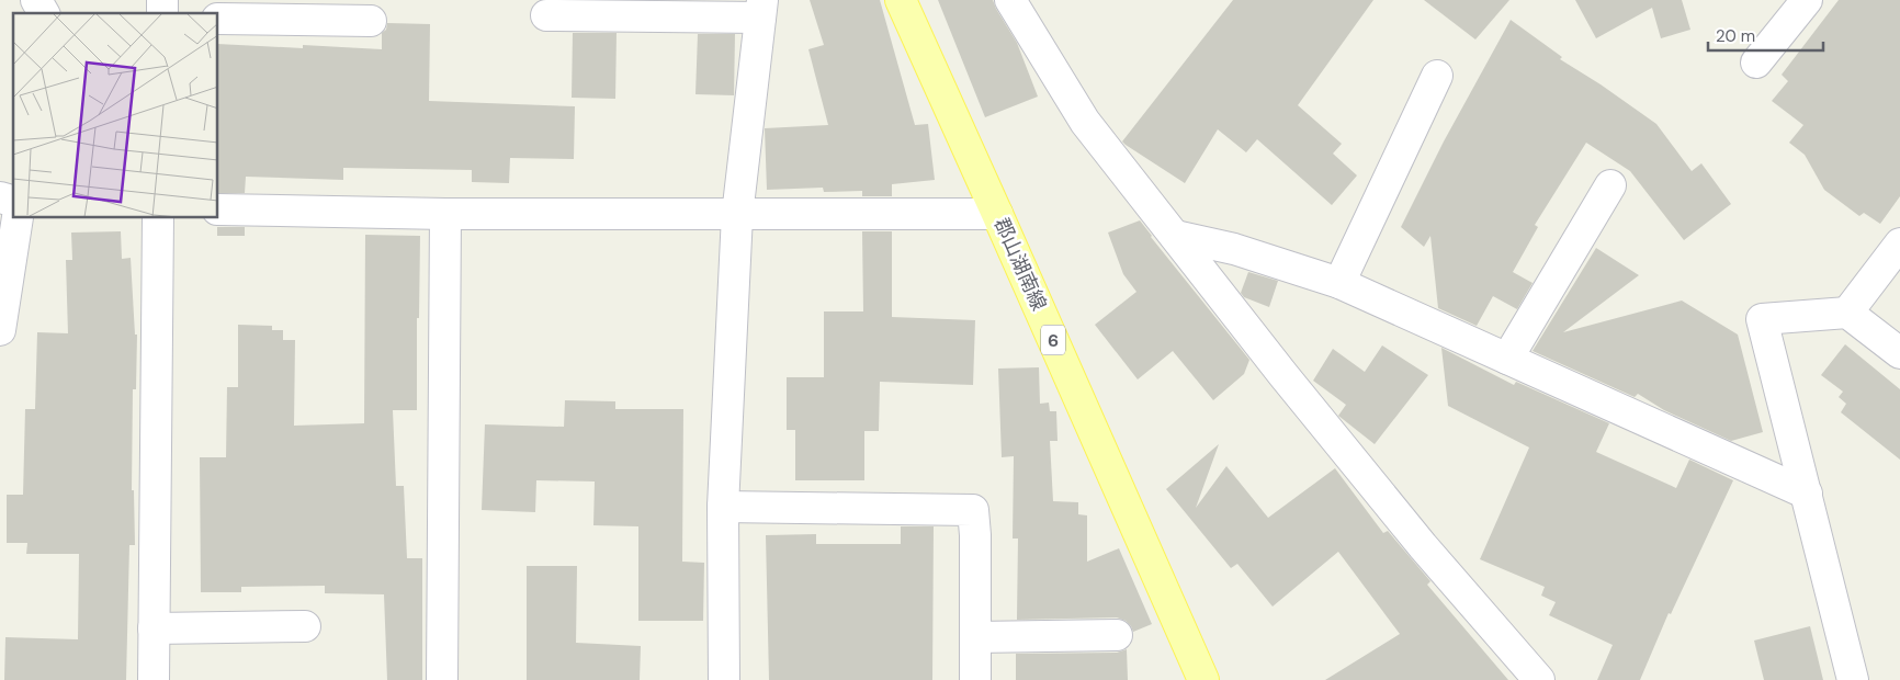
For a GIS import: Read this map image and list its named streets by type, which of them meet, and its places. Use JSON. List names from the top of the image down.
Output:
{
  "streets": {
    "main road": ["郡山湖南線", "6"]
  },
  "scale_bar": "20 m"
}
